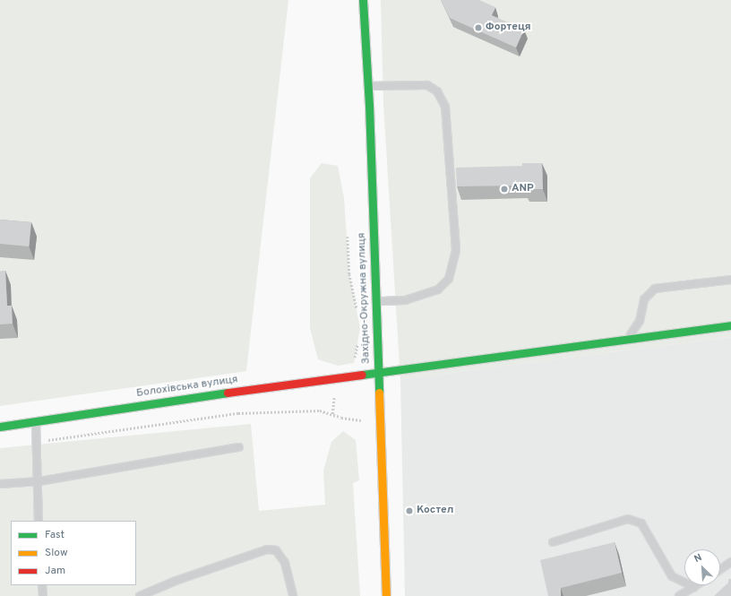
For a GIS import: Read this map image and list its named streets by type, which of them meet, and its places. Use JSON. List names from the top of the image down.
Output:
{
  "streets": {
    "street": ["Західно-Окружна вулиця", "Болохівська вулиця"]
  },
  "crossings": [
    ["Західно-Окружна вулиця", "Болохівська вулиця"]
  ],
  "places": ["Фортеця", "ANP", "Костел"],
  "legend": ["Fast", "Slow", "Jam"],
  "north": "top left"
}
